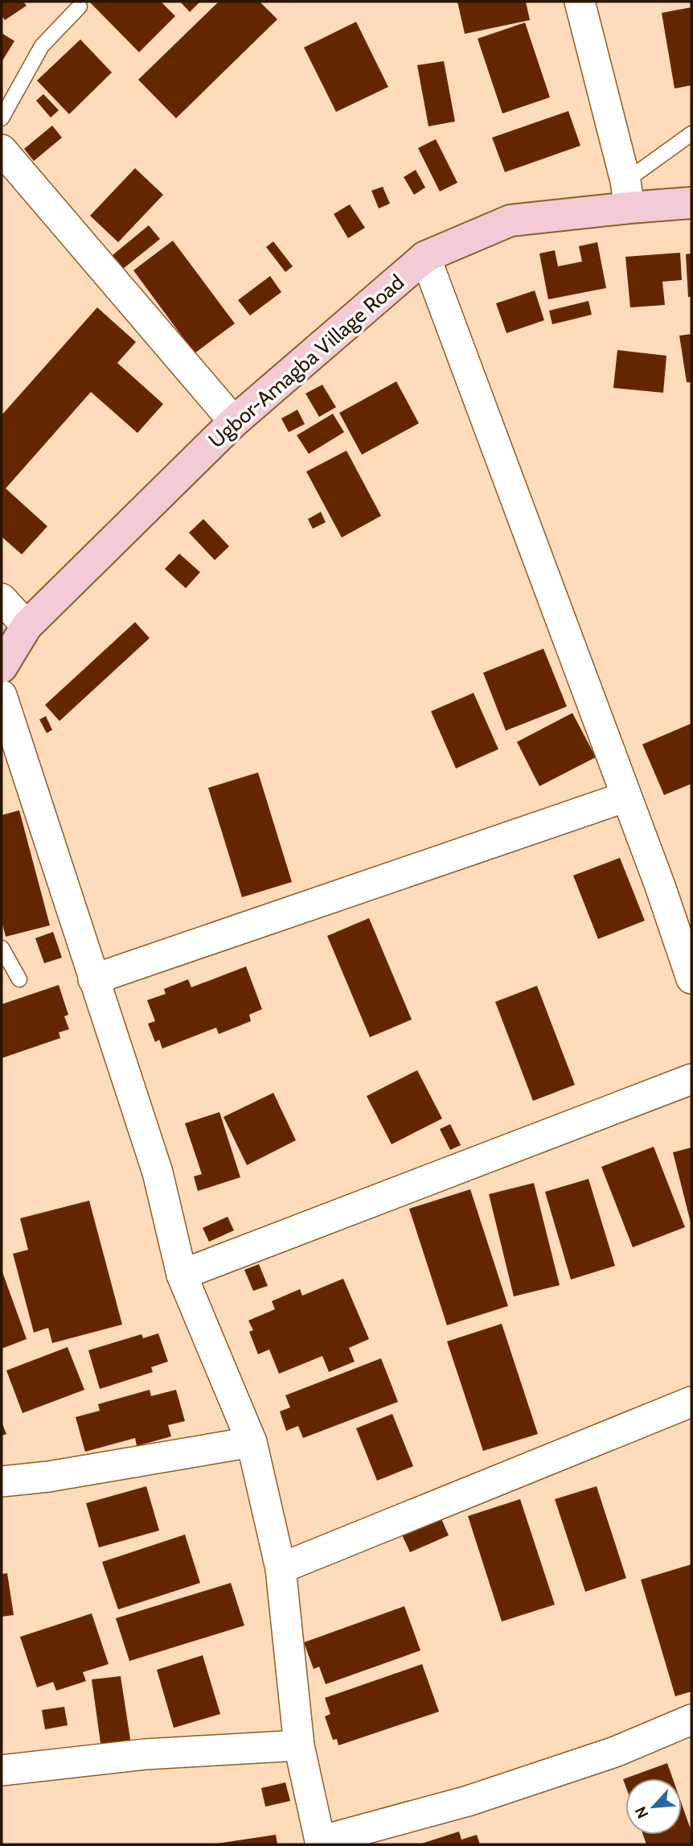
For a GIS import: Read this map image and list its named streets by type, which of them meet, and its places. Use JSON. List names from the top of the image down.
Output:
{
  "streets": {
    "street": ["Ugbor-Amagba Village Road"]
  },
  "north": "bottom left"
}
